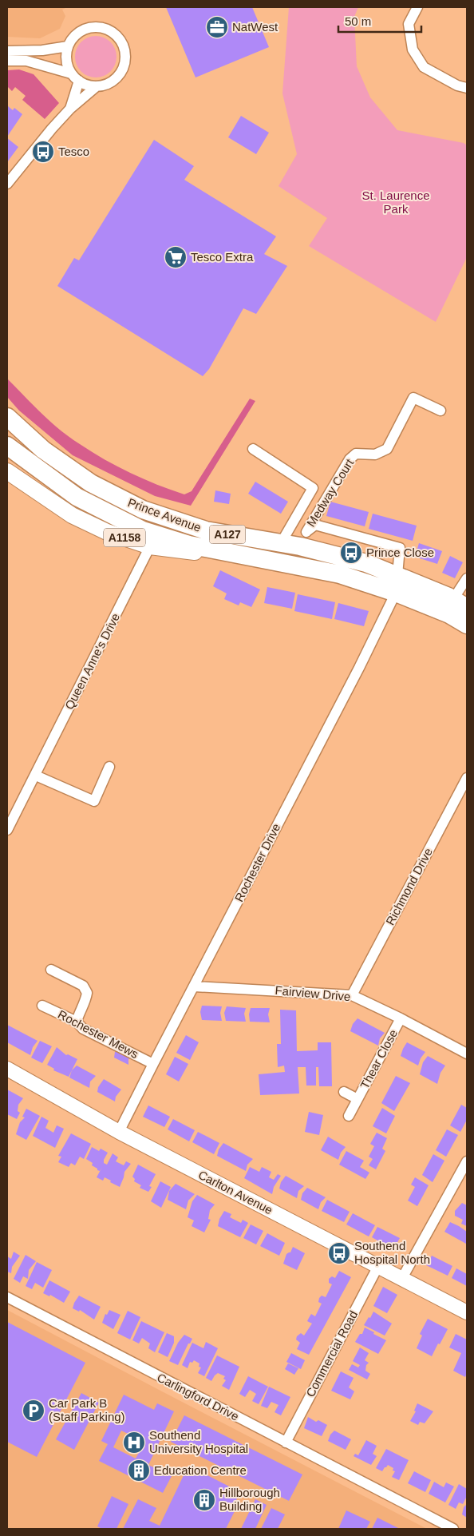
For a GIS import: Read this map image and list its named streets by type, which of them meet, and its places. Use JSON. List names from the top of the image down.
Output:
{
  "streets": {
    "highway": ["Prince Avenue", "A127"],
    "main road": ["A1158"],
    "street": [
      "Medway Court",
      "Queen Anne's Drive",
      "Rochester Drive",
      "Richmond Drive",
      "Fairview Drive",
      "Rochester Mews",
      "Thear Close",
      "Carlton Avenue",
      "Commercial Road",
      "Carlingford Drive"
    ]
  },
  "crossings": [
    ["Medway Court", "Prince Avenue"],
    ["Prince Avenue", "Queen Anne's Drive"],
    ["Prince Avenue", "Rochester Drive"],
    ["Rochester Drive", "Fairview Drive"],
    ["Rochester Drive", "Rochester Mews"],
    ["Rochester Drive", "Carlton Avenue"],
    ["Richmond Drive", "Fairview Drive"],
    ["Fairview Drive", "Thear Close"],
    ["Carlton Avenue", "Commercial Road"],
    ["Commercial Road", "Carlingford Drive"]
  ],
  "parks": ["St. Laurence Park"],
  "places": {
    "office": ["NatWest"],
    "bus stop": ["Tesco", "Prince Close", "Southend Hospital North"],
    "supermarket": ["Tesco Extra"],
    "parking": ["Car Park B (Staff Parking)"],
    "hospital": ["Southend University Hospital"],
    "building": ["Education Centre", "Hillborough Building"]
  },
  "scale_bar": "50 m"
}
